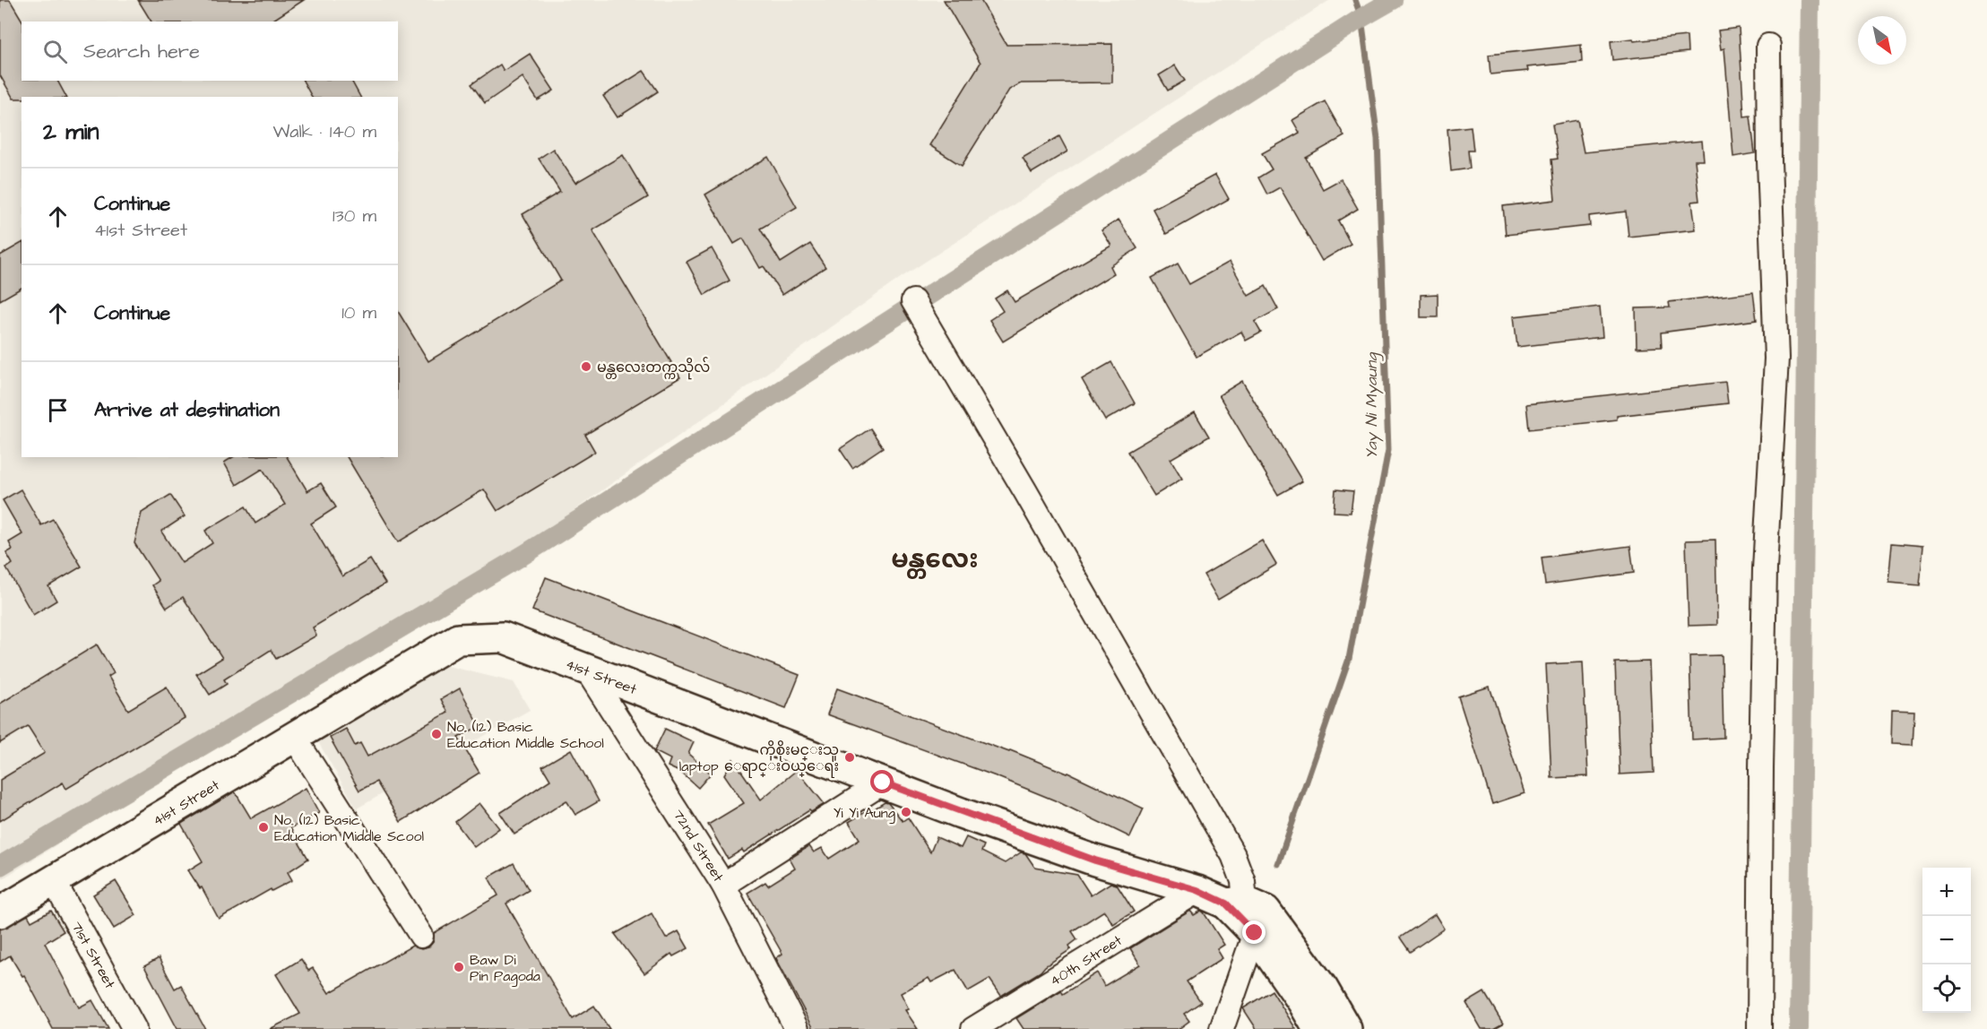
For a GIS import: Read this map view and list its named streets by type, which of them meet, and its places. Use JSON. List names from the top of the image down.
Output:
{
  "streets": {
    "main road": ["41st Street"],
    "street": ["72nd Street", "71st Street", "40th Street"]
  },
  "crossings": [
    ["41st Street", "72nd Street"],
    ["41st Street", "71st Street"],
    ["41st Street", "40th Street"]
  ],
  "districts": ["မန္တလေး"],
  "water": ["Yay Ni Myaung"],
  "places": [
    "မန္တလေးတက္ကသိုလ်",
    "No. (12) Basic Education Middle School",
    "ကိုစိုးမင္းသူ laptop ေရာင္းဝယ္ေရး",
    "Yi Yi Aung",
    "No. (12) Basic Education Middle Scool",
    "Baw Di Pin Pagoda"
  ],
  "north": "bottom right",
  "page": {
    "search": "Search here",
    "heading": ["2 min", "Walk · 140 m"],
    "list": [
      ["Continue", "41st Street", "130 m"],
      ["Continue", "10 m"],
      "Arrive at destination"
    ],
    "map_buttons": ["+", "−"]
  }
}
